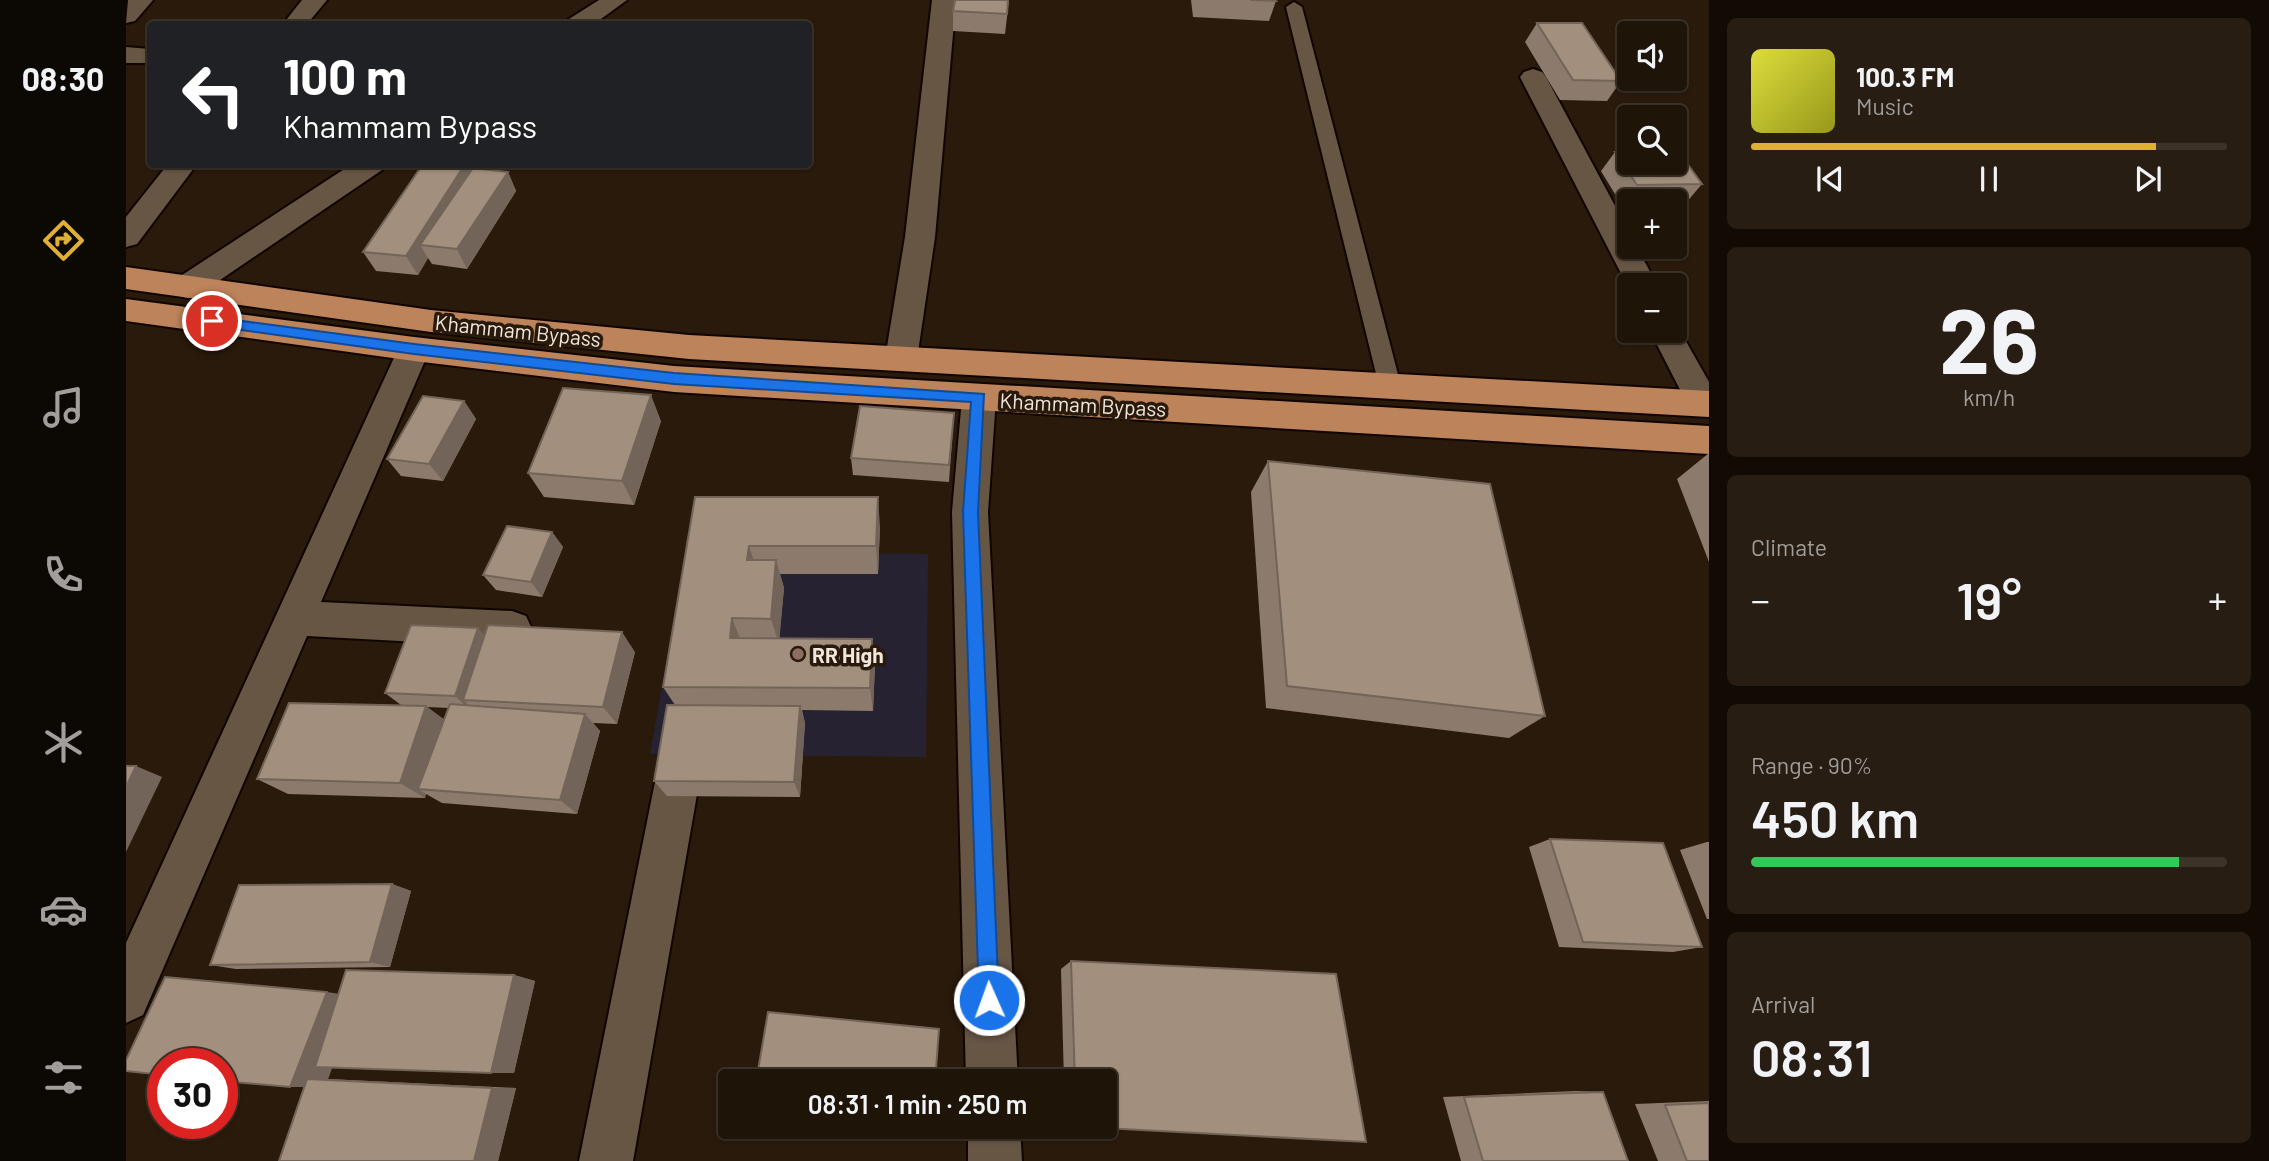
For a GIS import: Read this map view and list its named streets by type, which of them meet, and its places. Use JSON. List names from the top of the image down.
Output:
{
  "streets": {
    "highway": ["Khammam Bypass"]
  },
  "places": ["RR High"],
  "page": {
    "tabs": "08:30",
    "map_buttons": ["+", "−"],
    "turn": ["100 m", "Khammam Bypass"],
    "song": ["100.3 FM", "Music"],
    "tile": [
      ["26", "km/h"],
      "Climate",
      ["Range · 90%", "450 km"],
      ["Arrival", "08:31"]
    ],
    "heat": ["−", "19°", "+"],
    "limit": "30",
    "trip": "08:31 · 1 min · 250 m"
  }
}
